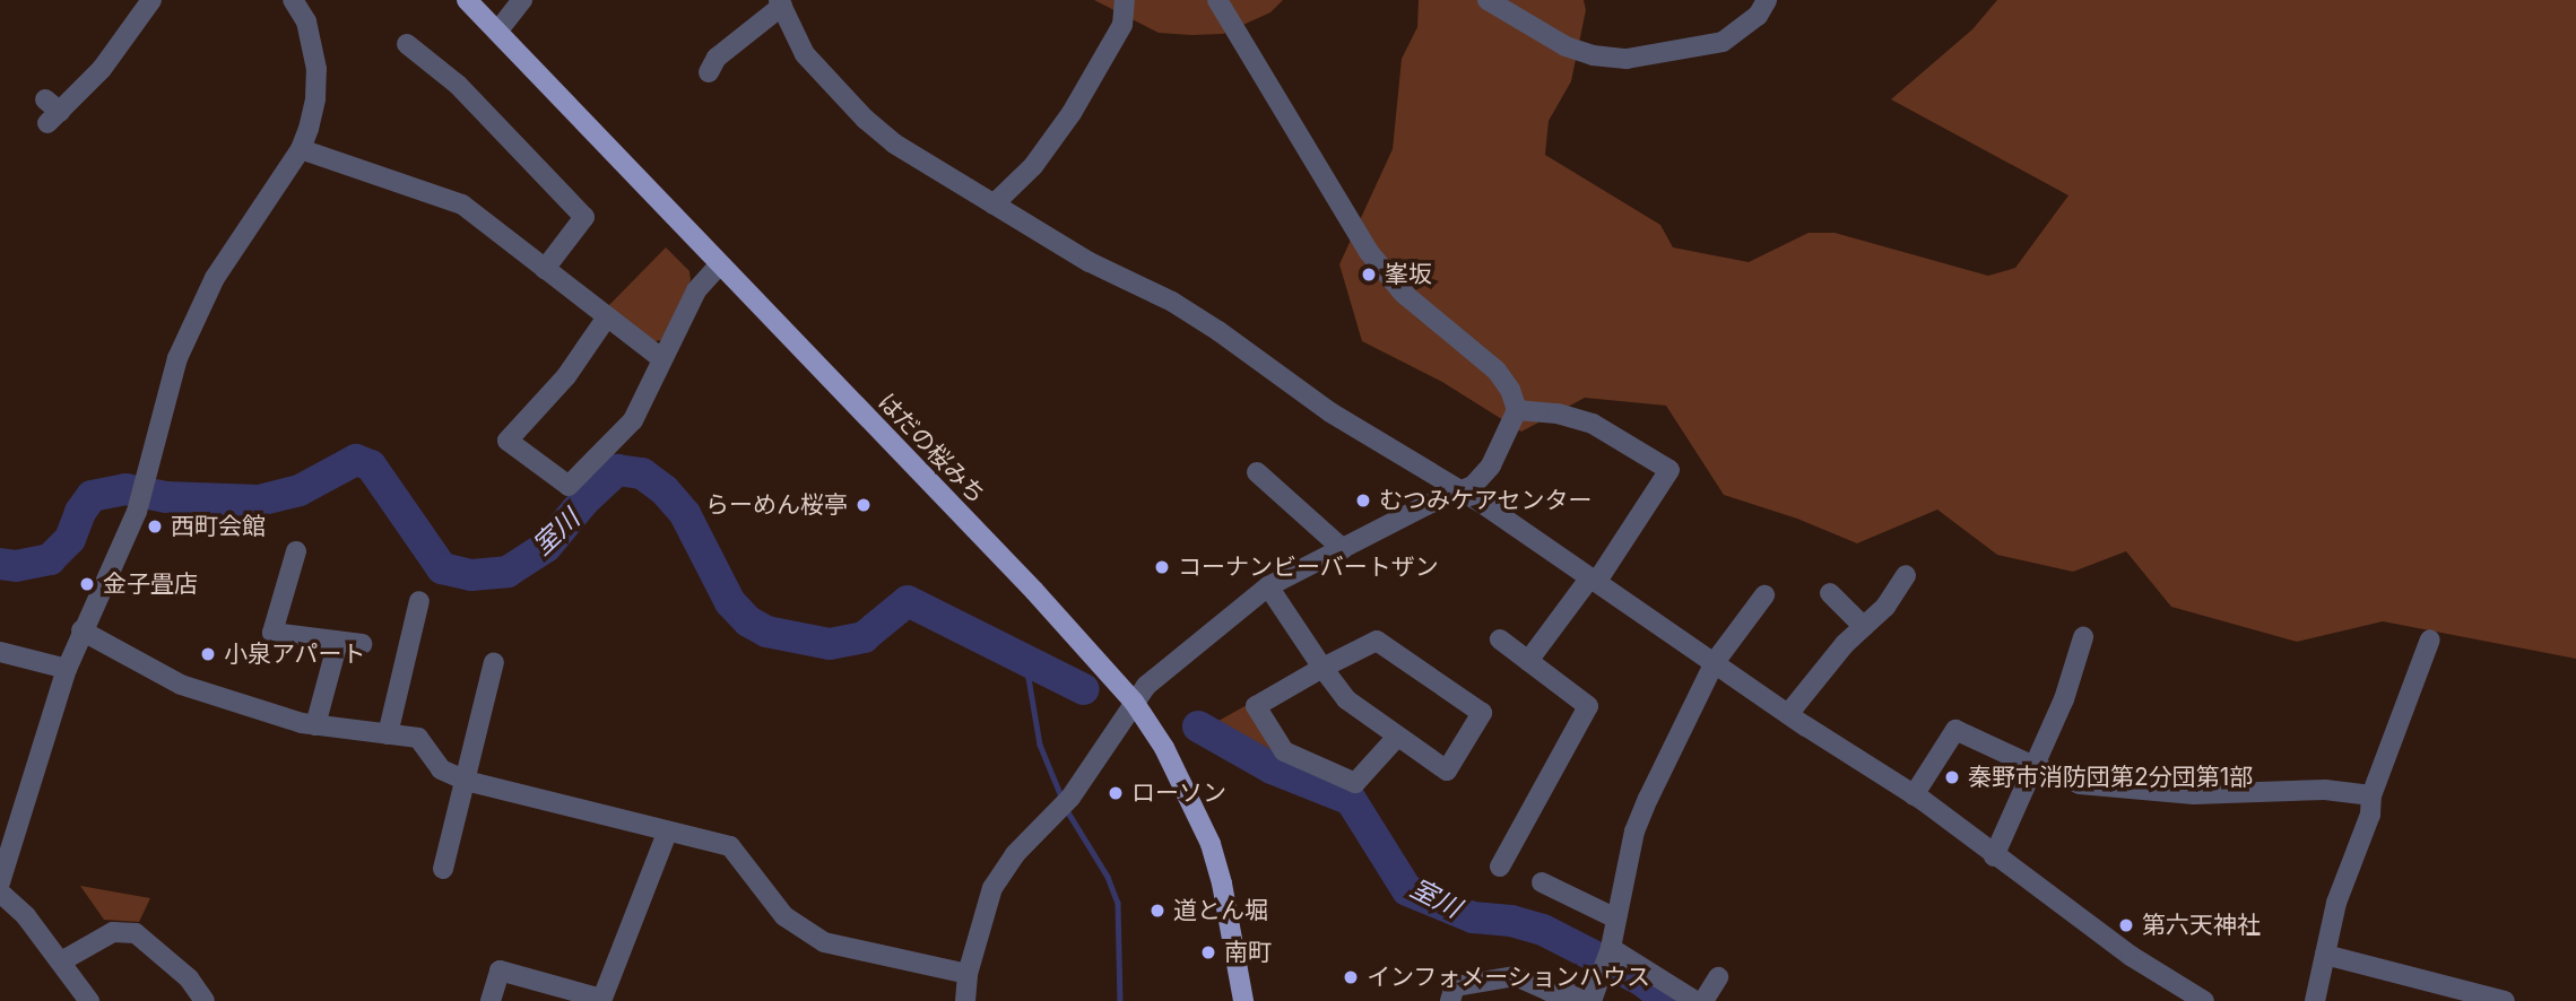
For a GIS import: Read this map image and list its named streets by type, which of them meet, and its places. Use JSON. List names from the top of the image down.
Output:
{
  "streets": {
    "main road": ["はだの桜みち"]
  },
  "water": ["室川"],
  "places": [
    "峯坂",
    "むつみケアセンター",
    "らーめん桜亭",
    "西町会館",
    "コーナンビーバートザン",
    "金子畳店",
    "小泉アパート",
    "秦野市消防団第2分団第1部",
    "ローソン",
    "道とん堀",
    "第六天神社",
    "南町",
    "インフォメーションハウス"
  ]
}
